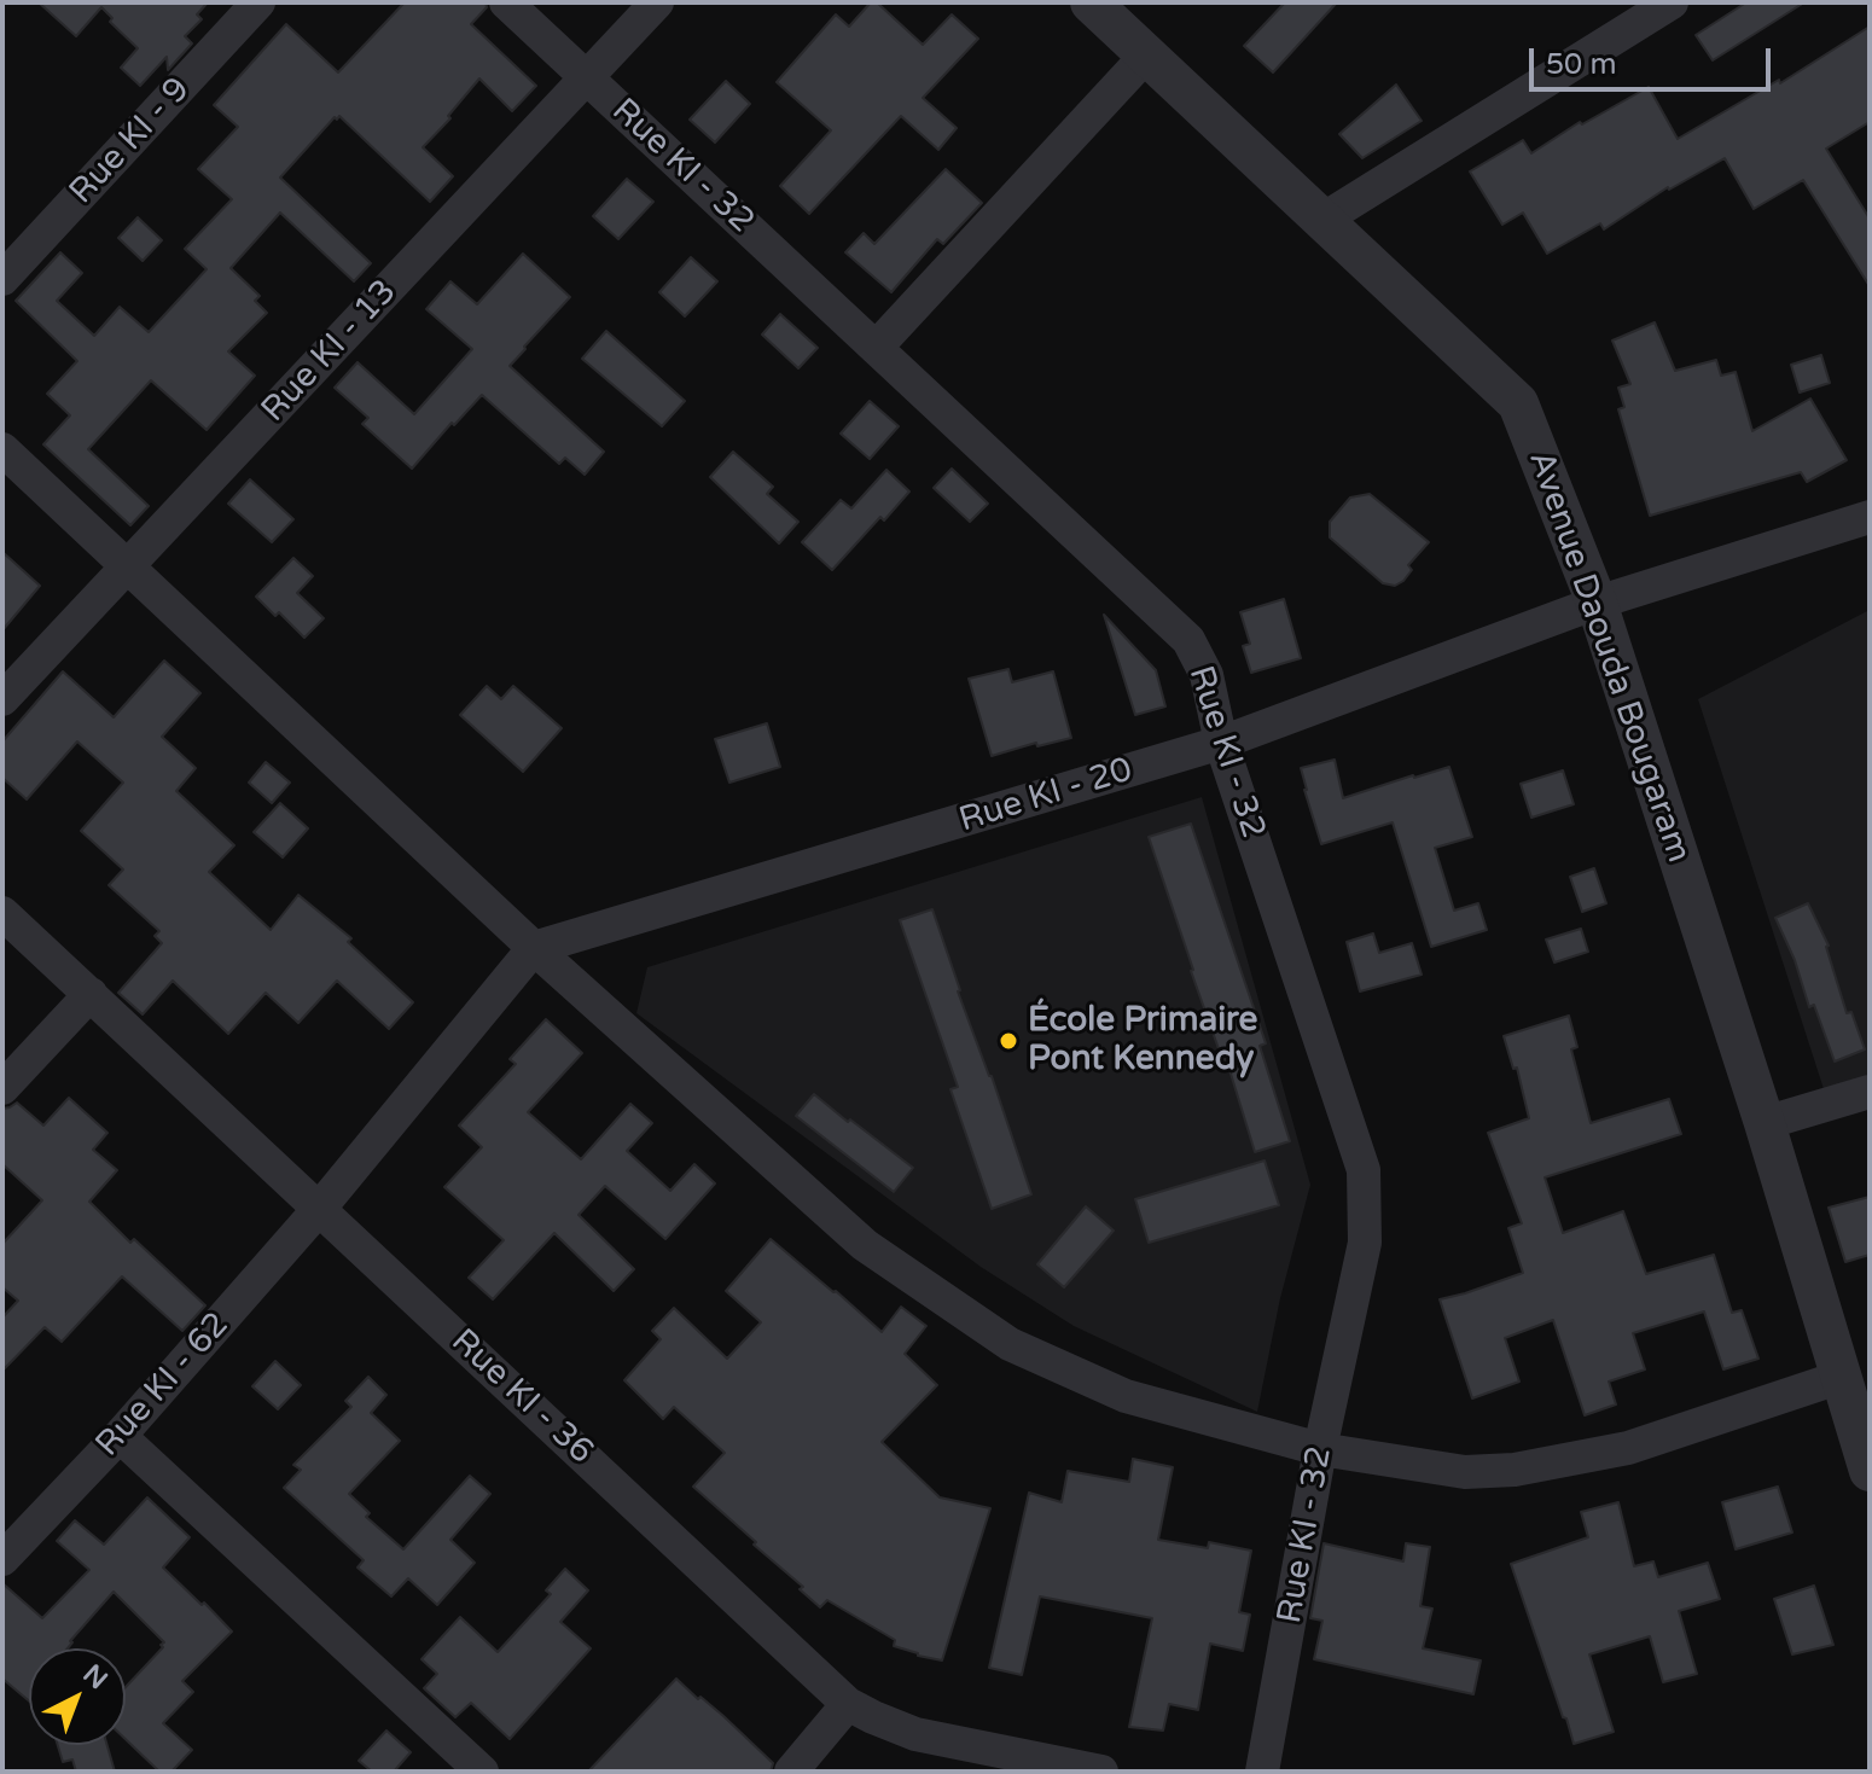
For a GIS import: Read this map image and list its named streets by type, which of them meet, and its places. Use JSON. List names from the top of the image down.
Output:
{
  "streets": {
    "street": [
      "Rue KI - 9",
      "Rue KI - 32",
      "Rue KI - 13",
      "Avenue Daouda Bougaram",
      "Rue KI - 20",
      "Rue KI - 62",
      "Rue KI - 36"
    ]
  },
  "crossings": [
    ["Rue KI - 32", "Rue KI - 13"],
    ["Rue KI - 32", "Rue KI - 20"],
    ["Avenue Daouda Bougaram", "Rue KI - 20"],
    ["Rue KI - 62", "Rue KI - 36"]
  ],
  "places": ["École Primaire Pont Kennedy"],
  "scale_bar": "50 m",
  "north": "top right"
}
